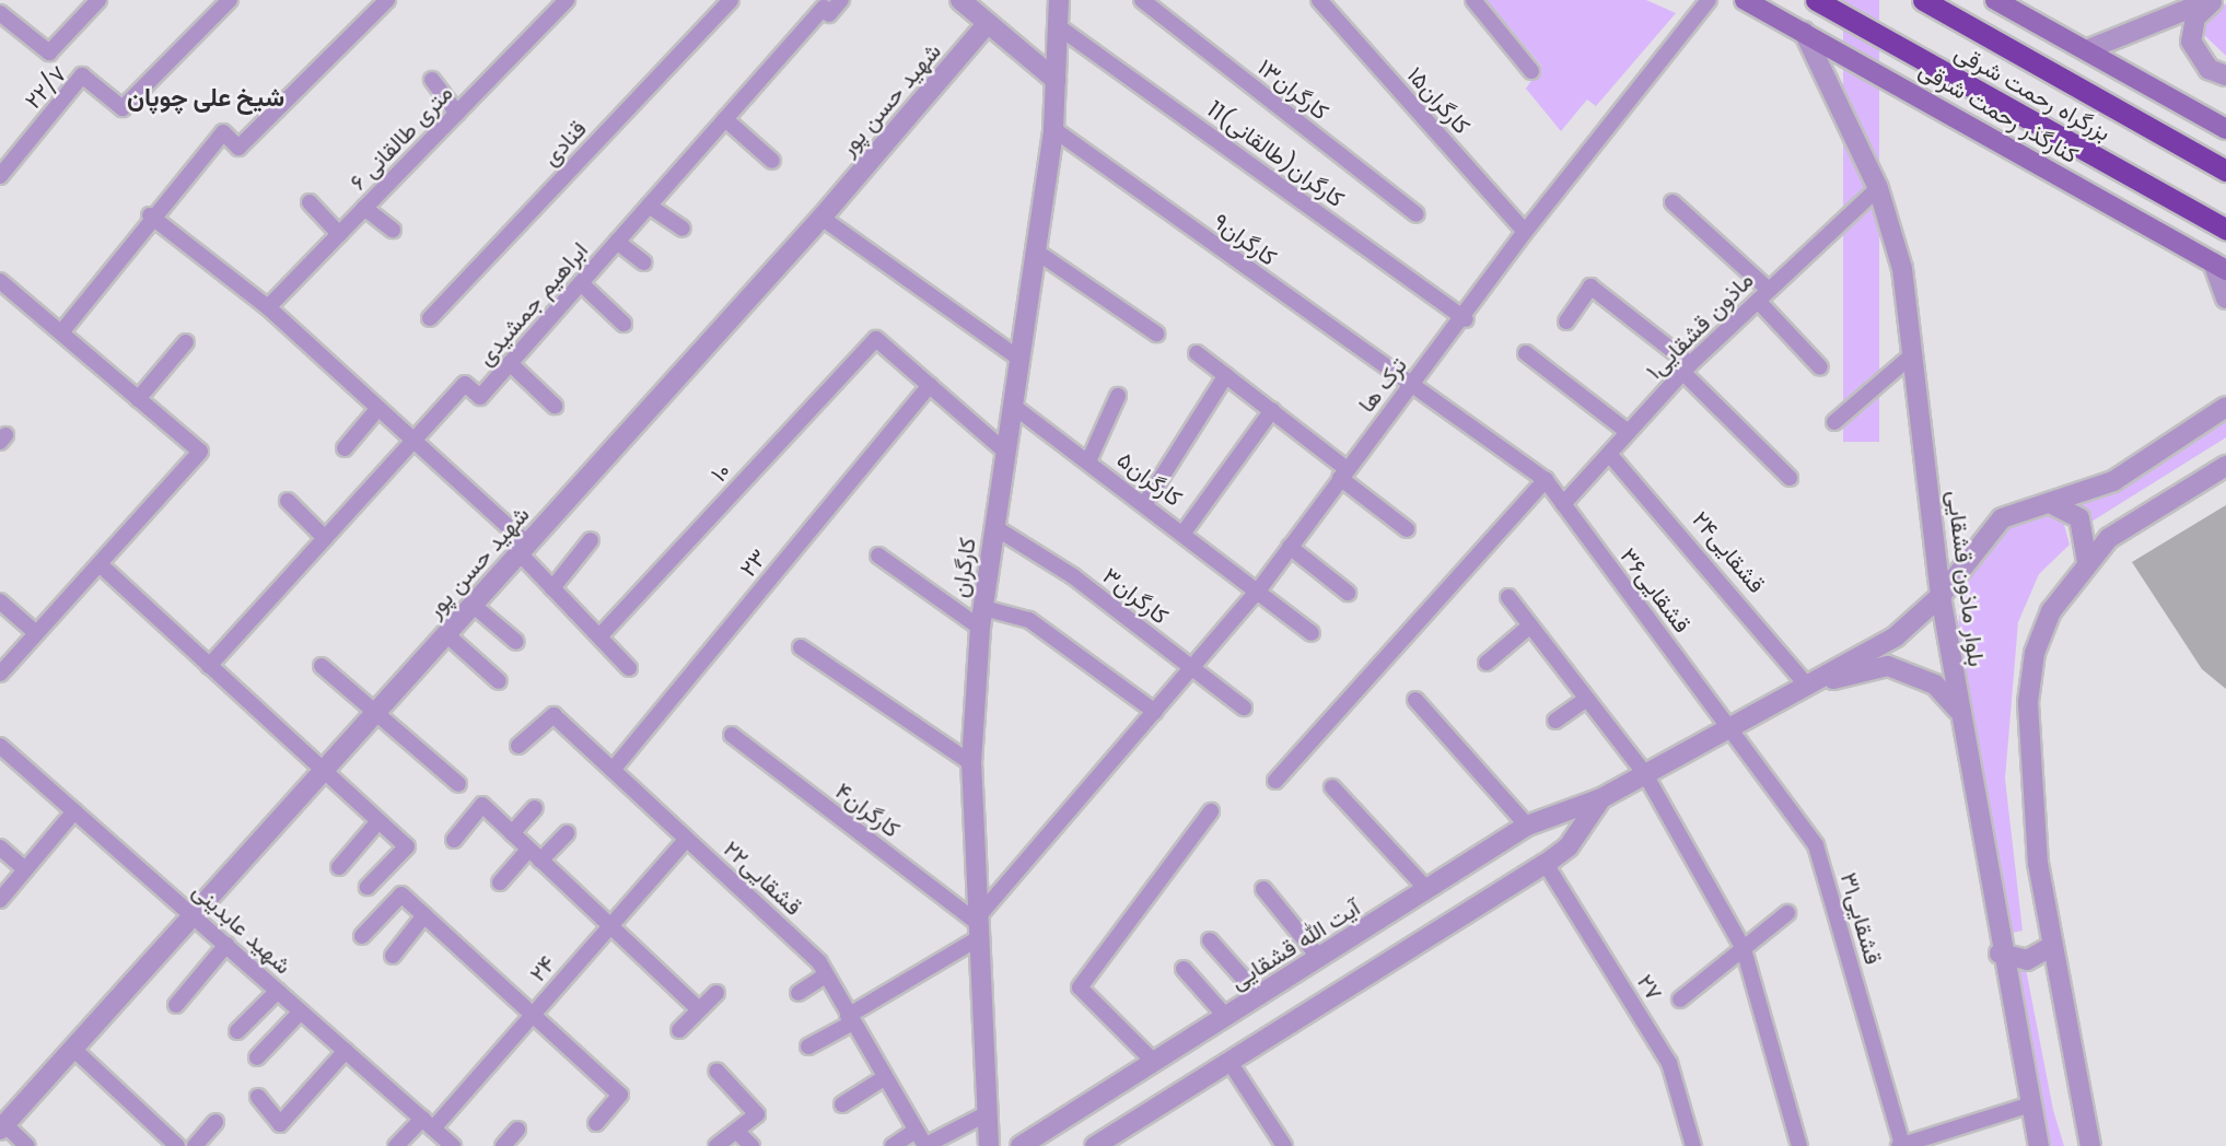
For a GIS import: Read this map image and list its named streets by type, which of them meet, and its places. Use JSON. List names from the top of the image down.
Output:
{
  "streets": {
    "highway": ["بزرگراه رحمت شرقی"],
    "main road": ["کنارگذر رحمت شرقی"],
    "street": [
      "۲۲/۷",
      "کارگران۱۳",
      "شهید حسن پور",
      "۱۵کارگران",
      "۶ متری طالقانی",
      "قنادی",
      "11کارگران(طالقانی)",
      "کارگران۹",
      "ابراهیم جمشیدی",
      "ماذون قشقایی۱",
      "ترک ها",
      "۱۰",
      "کارگران۵",
      "قشقایی۲۴",
      "۲۳",
      "کارگران",
      "بلوار ماذون قشقایی",
      "قشقایی۳۶",
      "کارگران۳",
      "کارگران۴",
      "۲۲قشقایی",
      "۳۱قشقایی",
      "شهید عابدینی",
      "آیت الله قشقایی",
      "۲۴",
      "۲۷"
    ]
  },
  "crossings": [
    ["شهید حسن پور", "شهید عابدینی"],
    ["۱۵کارگران", "ترک ها"],
    ["کنارگذر رحمت شرقی", "بلوار ماذون قشقایی"],
    ["11کارگران(طالقانی)", "ترک ها"],
    ["11کارگران(طالقانی)", "کارگران"],
    ["کارگران۹", "ترک ها"],
    ["کارگران۹", "کارگران"],
    ["کارگران۹", "قشقایی۳۶"],
    ["ماذون قشقایی۱", "قشقایی۲۴"],
    ["ماذون قشقایی۱", "بلوار ماذون قشقایی"],
    ["ماذون قشقایی۱", "قشقایی۳۶"],
    ["ترک ها", "کارگران۵"],
    ["ترک ها", "کارگران"],
    ["ترک ها", "کارگران۳"],
    ["ترک ها", "کارگران۴"],
    ["ترک ها", "۲۲قشقایی"],
    ["۱۰", "۲۳"],
    ["کارگران۵", "کارگران"],
    ["قشقایی۲۴", "آیت الله قشقایی"],
    ["۲۳", "۲۲قشقایی"],
    ["کارگران", "کارگران۳"],
    ["کارگران", "کارگران۴"],
    ["قشقایی۳۶", "۳۱قشقایی"],
    ["قشقایی۳۶", "آیت الله قشقایی"],
    ["۲۲قشقایی", "۲۴"],
    ["۳۱قشقایی", "آیت الله قشقایی"],
    ["شهید عابدینی", "۲۴"],
    ["آیت الله قشقایی", "۲۷"]
  ],
  "districts": ["شیخ علی چوپان"]
}
